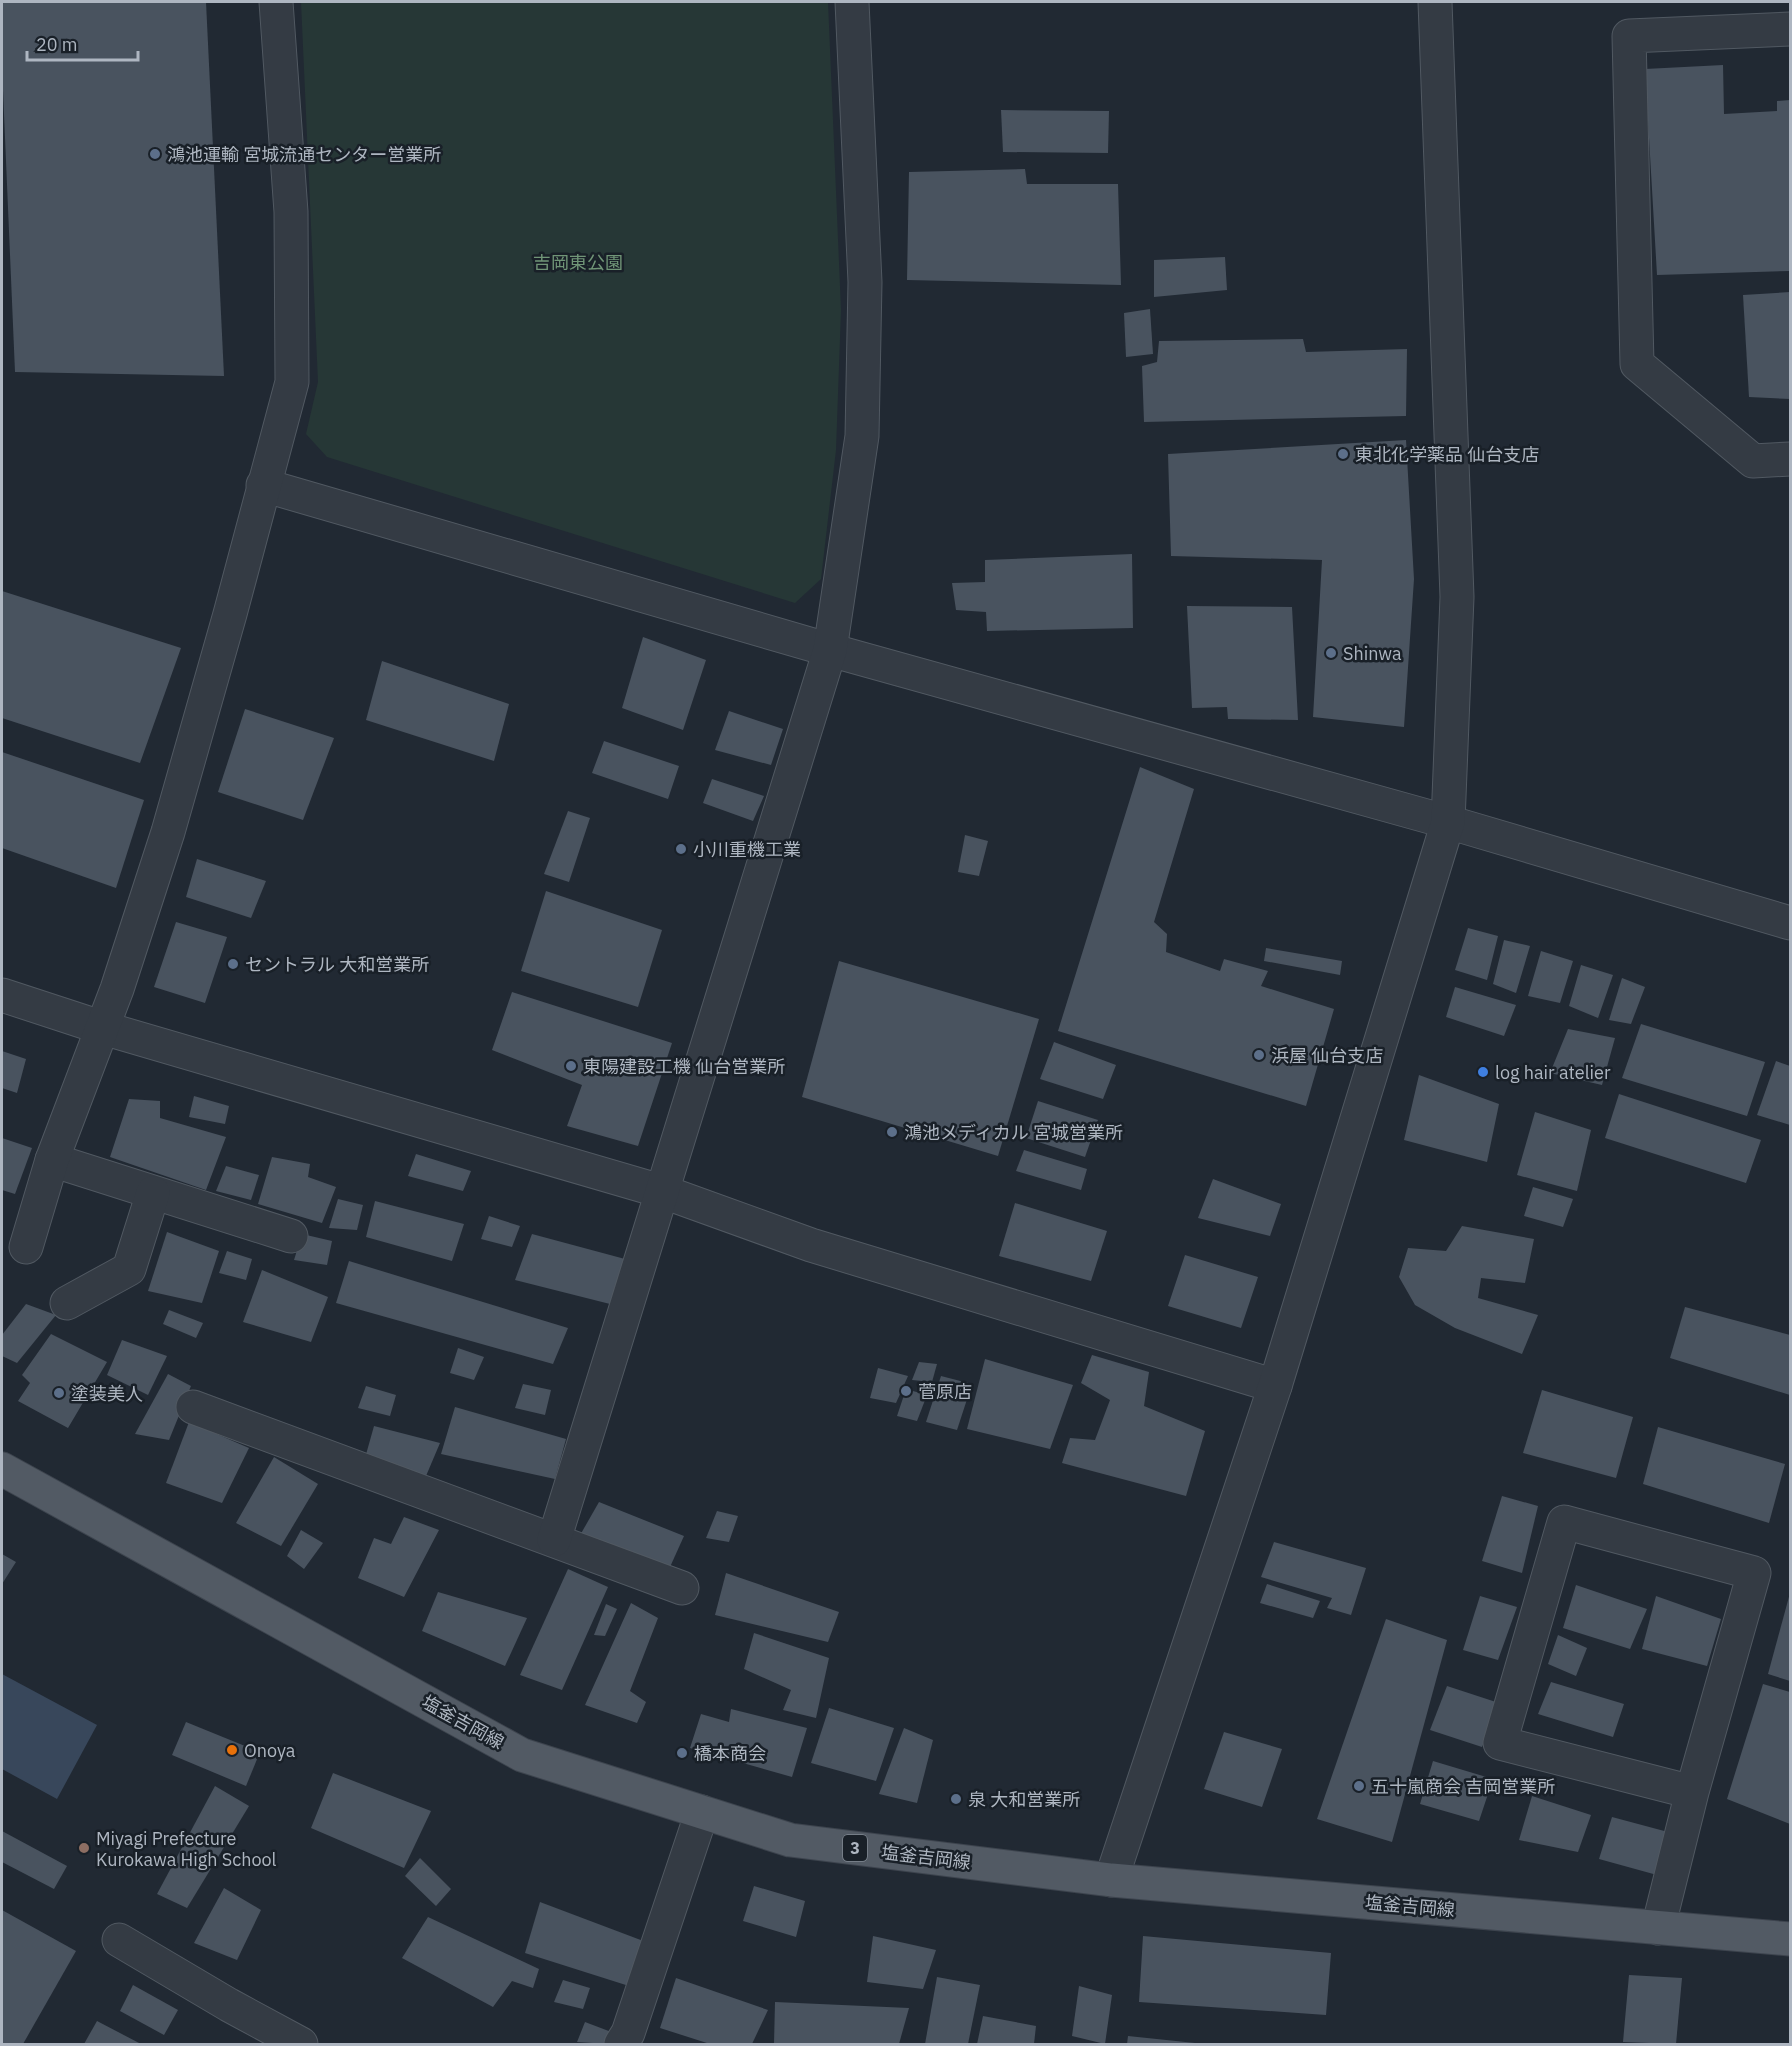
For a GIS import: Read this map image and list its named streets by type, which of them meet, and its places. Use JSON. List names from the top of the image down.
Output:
{
  "streets": {
    "main road": ["塩釜吉岡線", "3"]
  },
  "parks": ["吉岡東公園"],
  "places": [
    "鴻池運輸 宮城流通センター営業所",
    "東北化学薬品 仙台支店",
    "Shinwa",
    "小川重機工業",
    "セントラル 大和営業所",
    "浜屋 仙台支店",
    "東陽建設工機 仙台営業所",
    "log hair atelier",
    "鴻池メディカル 宮城営業所",
    "菅原店",
    "塗装美人",
    "Onoya",
    "橋本商会",
    "五十嵐商会 吉岡営業所",
    "泉 大和営業所",
    "Miyagi Prefecture Kurokawa High School"
  ],
  "scale_bar": "20 m"
}
